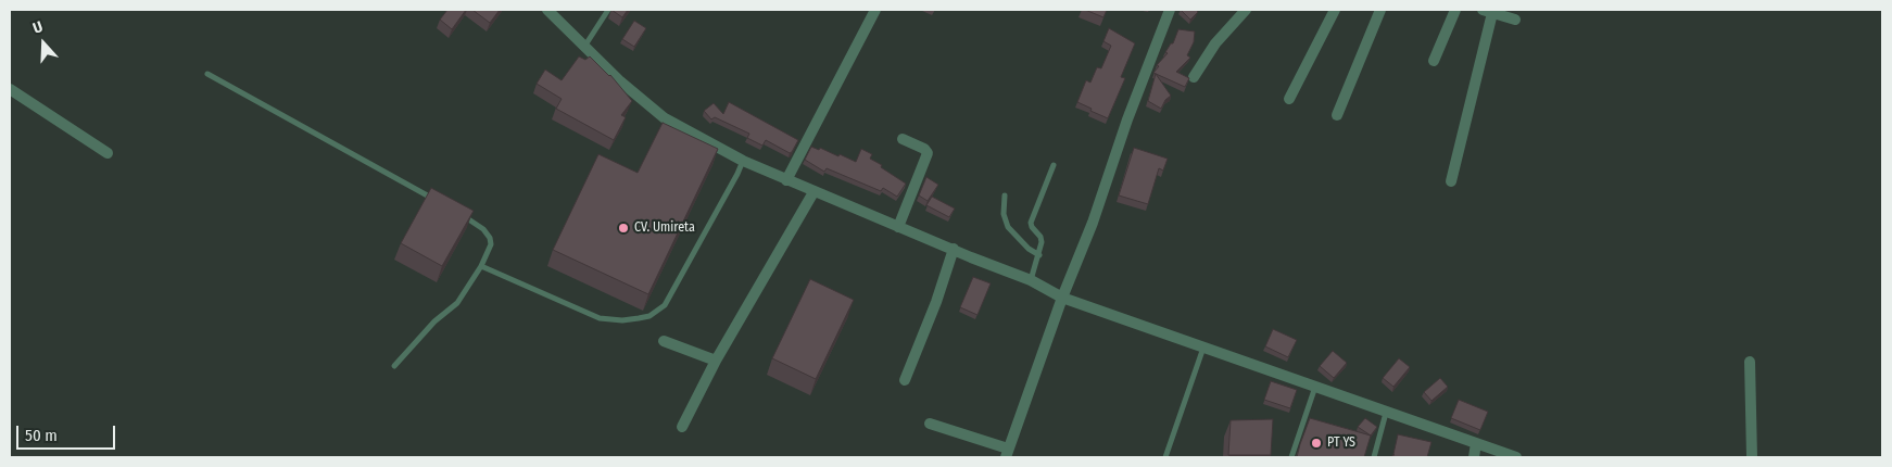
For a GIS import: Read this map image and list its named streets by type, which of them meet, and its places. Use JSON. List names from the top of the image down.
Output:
{
  "places": ["CV. Umireta", "PT YS"],
  "scale_bar": "50 m",
  "north": "top"
}
